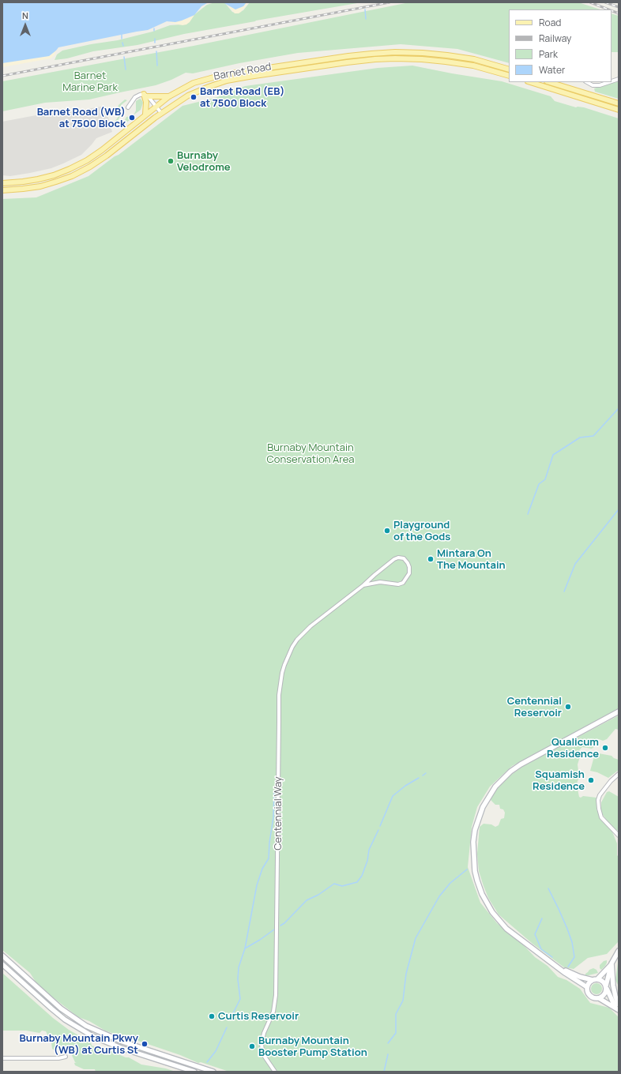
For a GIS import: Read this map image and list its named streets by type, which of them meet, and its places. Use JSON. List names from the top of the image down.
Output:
{
  "streets": {
    "main road": ["Barnet Road"],
    "street": ["Centennial Way"]
  },
  "parks": ["Barnet Marine Park", "Burnaby Mountain Conservation Area"],
  "places": [
    "Barnet Road (EB) at 7500 Block",
    "Barnet Road (WB) at 7500 Block",
    "Burnaby Velodrome",
    "Playground of the Gods",
    "Mintara On The Mountain",
    "Centennial Reservoir",
    "Qualicum Residence",
    "Squamish Residence",
    "Curtis Reservoir",
    "Burnaby Mountain Pkwy (WB) at Curtis St",
    "Burnaby Mountain Booster Pump Station"
  ],
  "legend": [
    "Road",
    "Railway",
    "Park",
    "Water"
  ],
  "north": "top"
}
